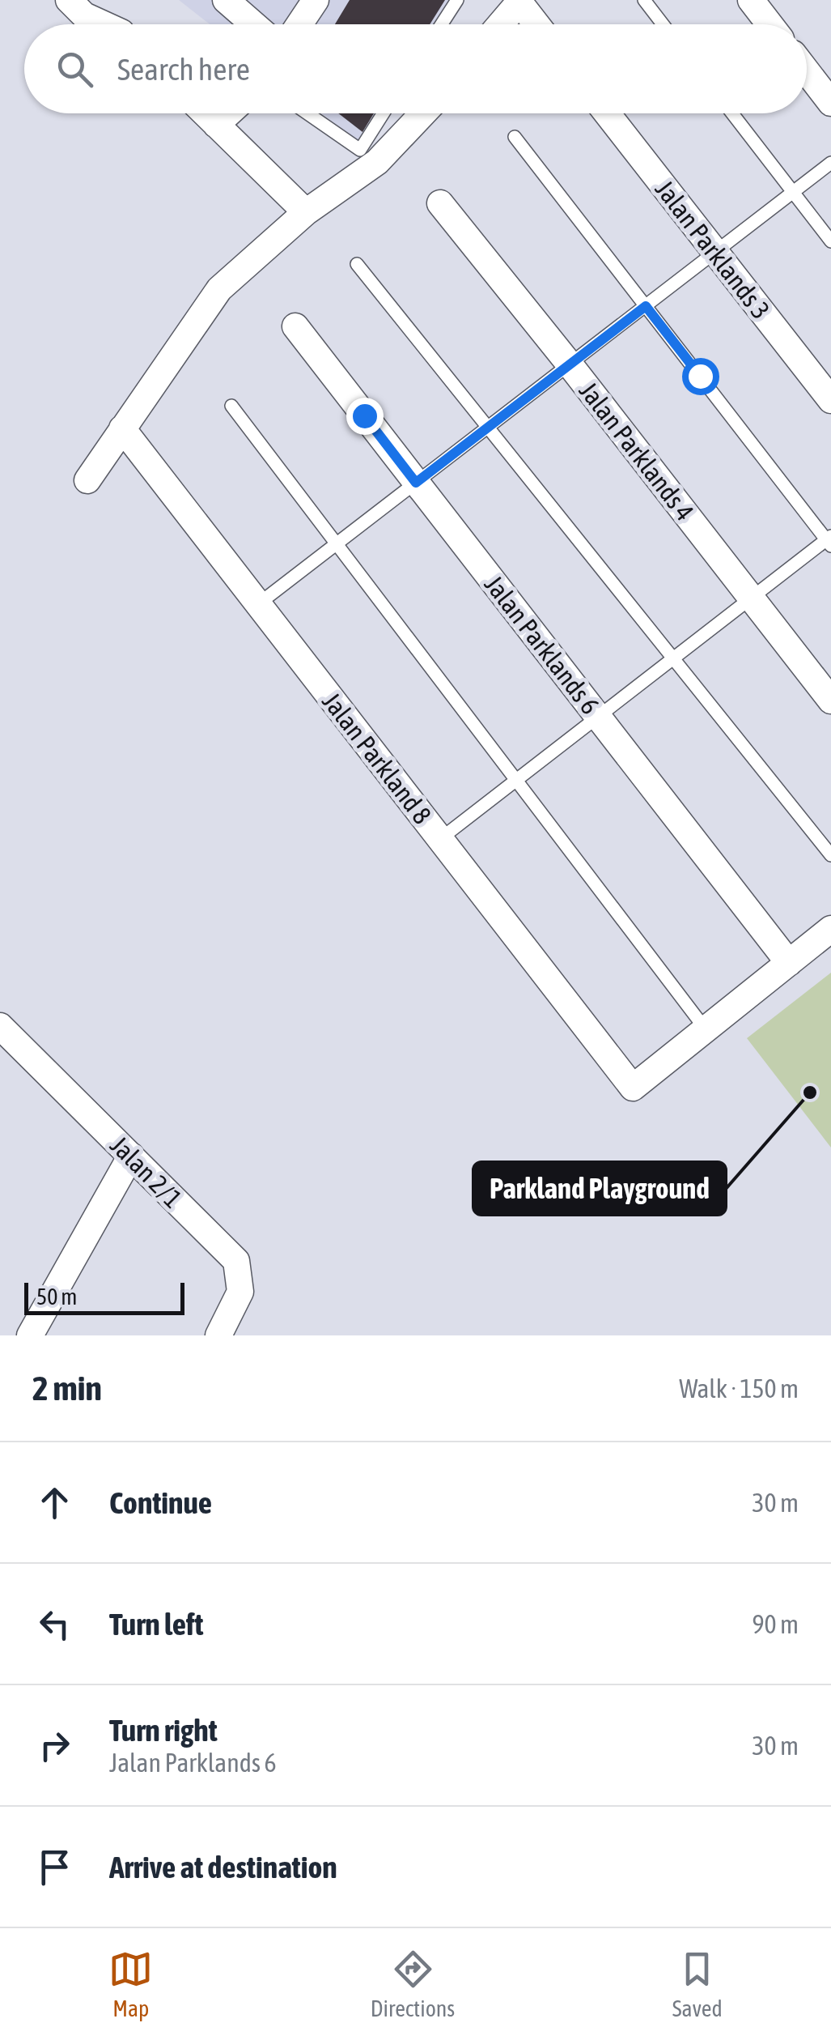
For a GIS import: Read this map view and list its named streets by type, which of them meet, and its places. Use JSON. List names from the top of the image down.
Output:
{
  "streets": {
    "street": [
      "Jalan Parklands 3",
      "Jalan Parklands 4",
      "Jalan Parklands 6",
      "Jalan Parkland 8",
      "Jalan 2/1"
    ]
  },
  "places": ["Parkland Playground"],
  "scale_bar": "50 m",
  "page": {
    "search": "Search here",
    "scale": "50 m",
    "heading": ["2 min", "Walk · 150 m"],
    "list": [
      ["Continue", "30 m"],
      ["Turn left", "90 m"],
      ["Turn right", "Jalan Parklands 6", "30 m"],
      "Arrive at destination"
    ],
    "nav": ["Map", "Directions", "Saved"]
  }
}
